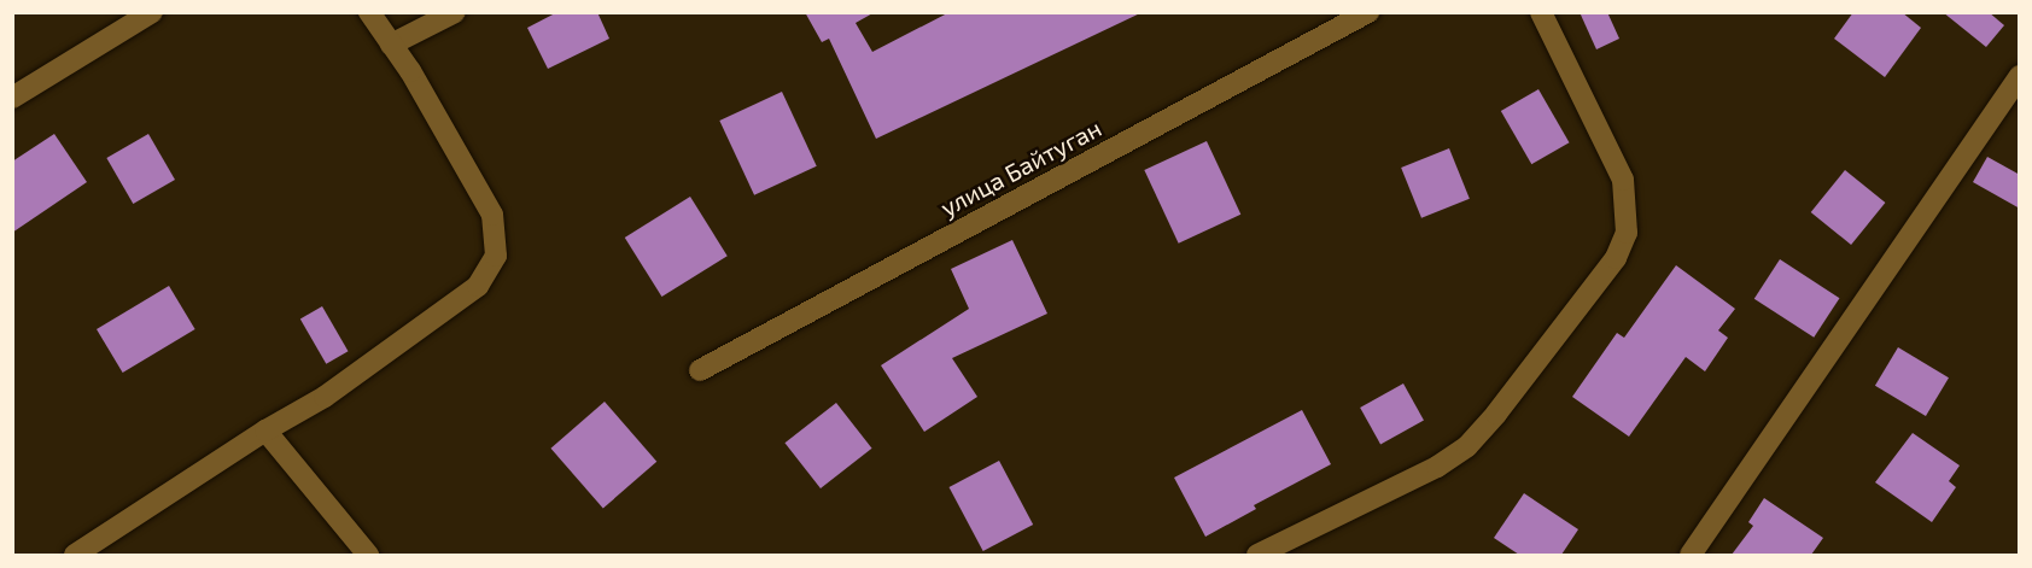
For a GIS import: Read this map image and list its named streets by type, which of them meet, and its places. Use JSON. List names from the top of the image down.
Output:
{
  "streets": {
    "street": ["улица Байтуган"]
  }
}
